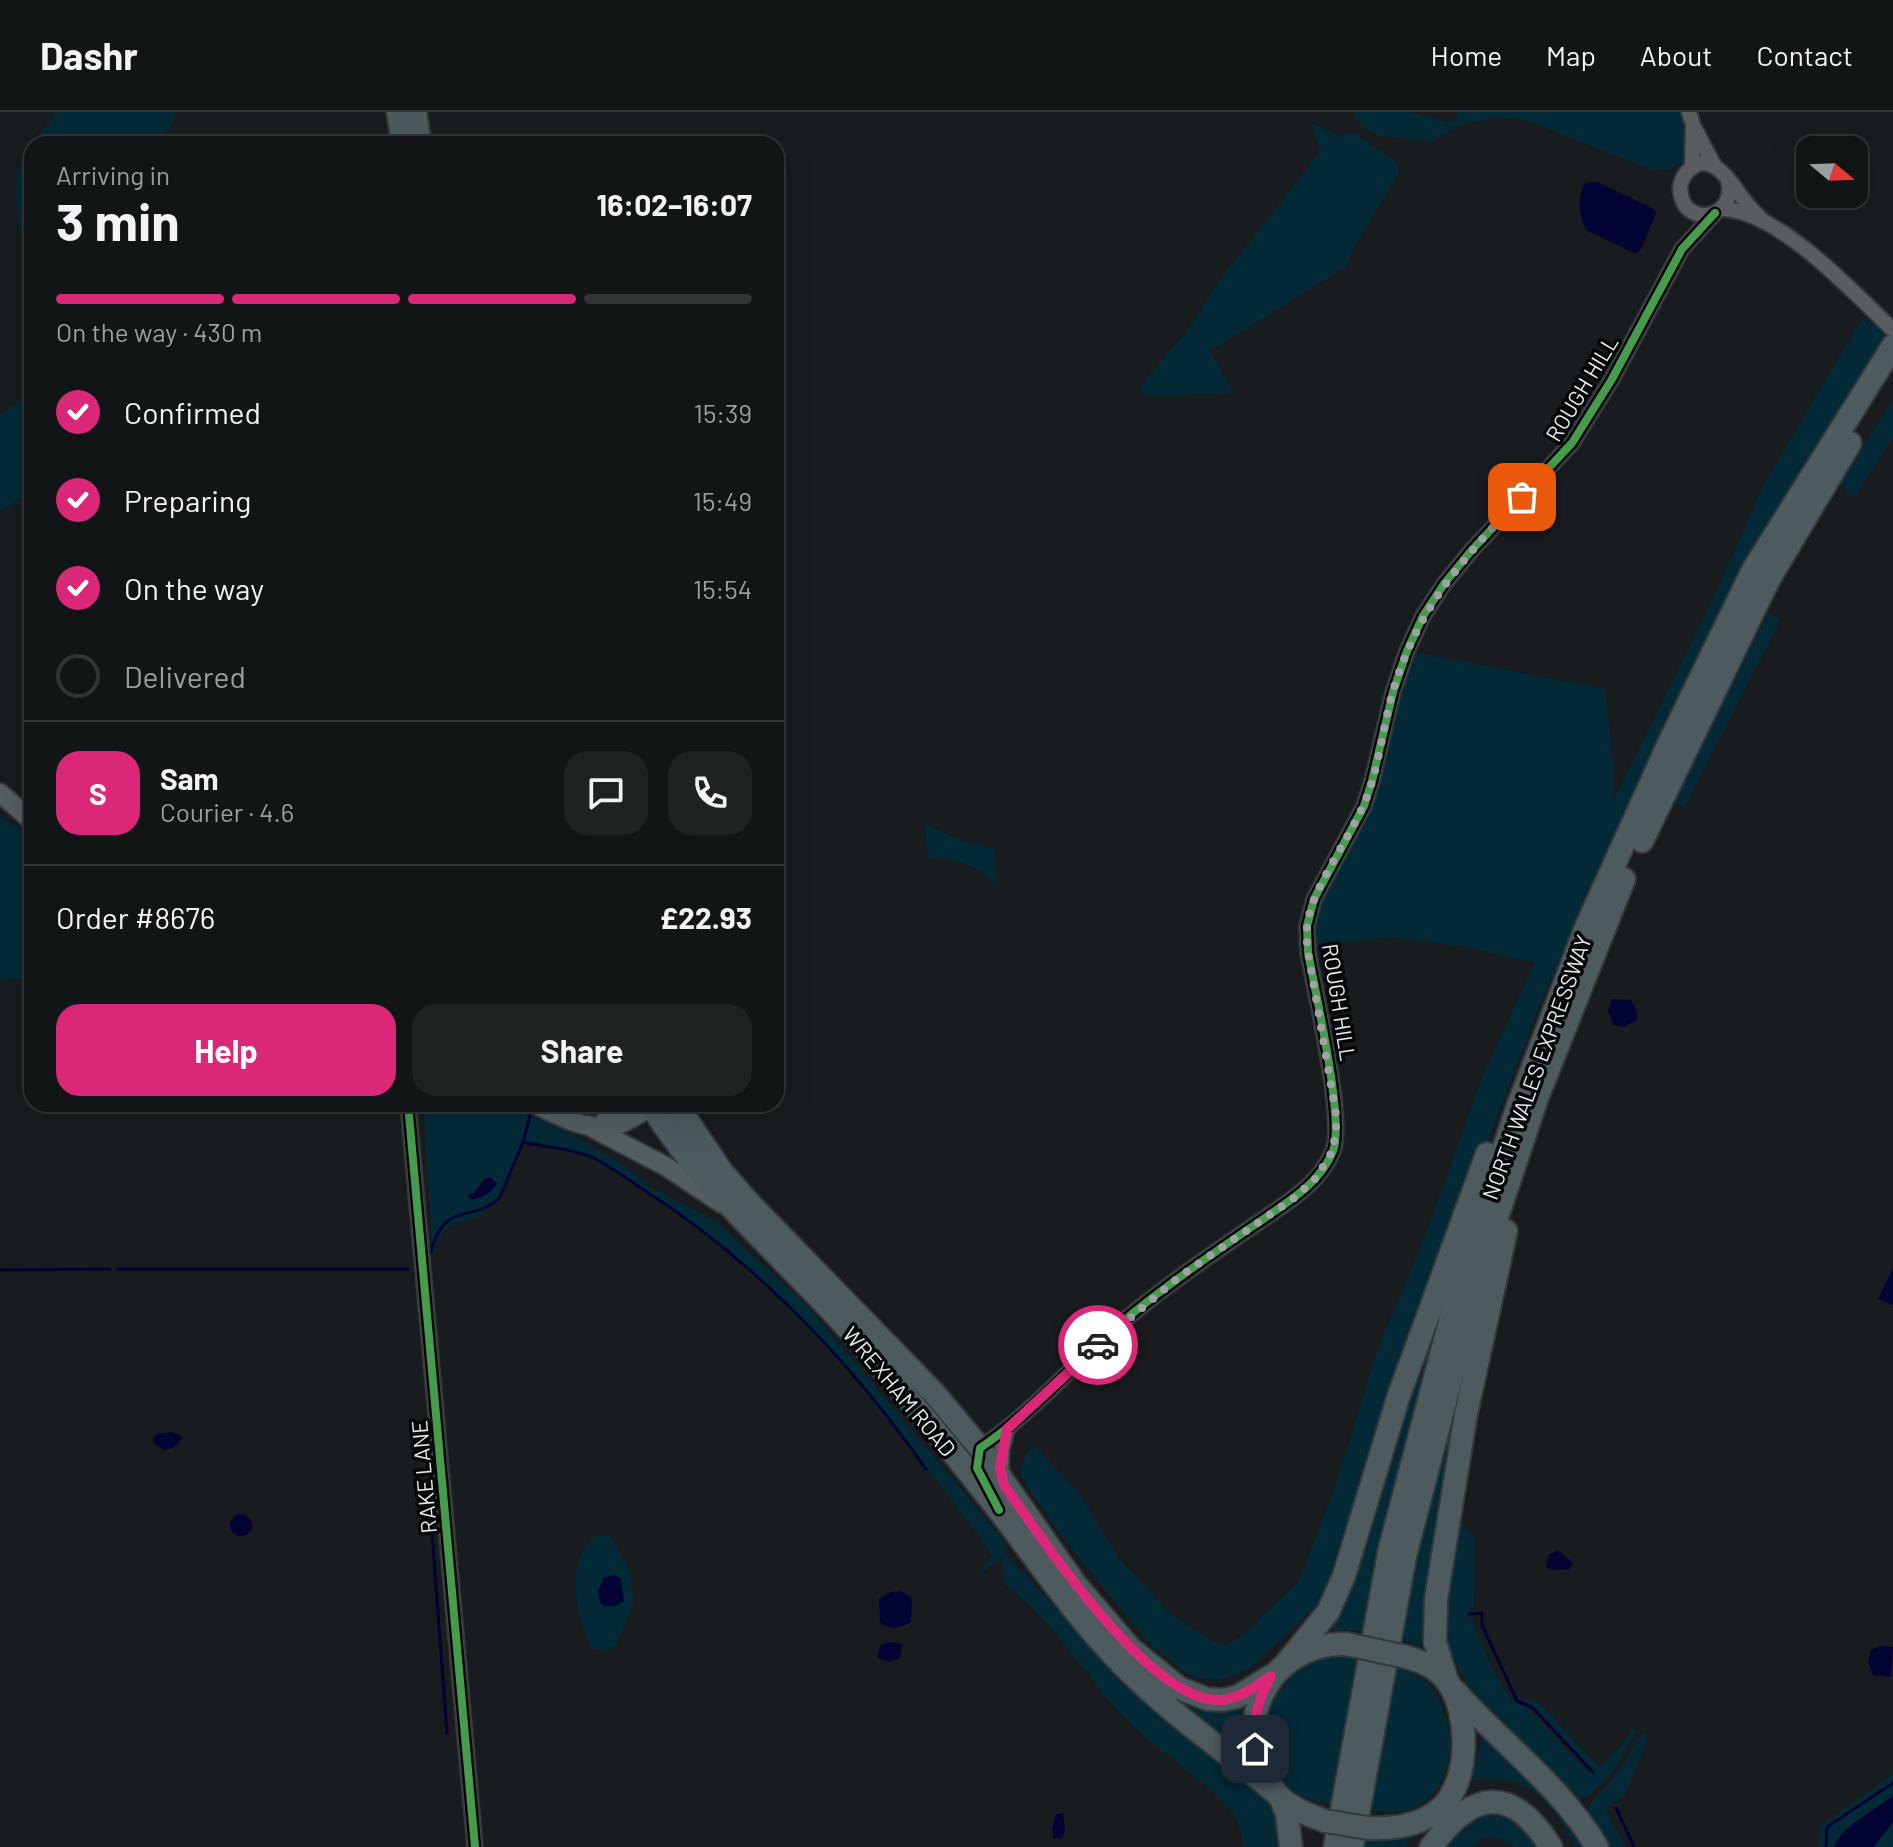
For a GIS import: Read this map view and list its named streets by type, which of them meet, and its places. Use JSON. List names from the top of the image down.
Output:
{
  "streets": {
    "highway": ["NORTH WALES EXPRESSWAY", "WREXHAM ROAD"],
    "street": ["ROUGH HILL", "RAKE LANE"]
  },
  "crossings": [
    ["ROUGH HILL", "WREXHAM ROAD"]
  ],
  "north": "right",
  "page": {
    "header": "Dashr",
    "nav": [
      "Home",
      "Map",
      "About",
      "Contact"
    ],
    "heading": ["3 min", "Arriving in", "16:02–16:07"],
    "panel": [
      "Sam",
      "Courier · 4.6",
      "Order #8676",
      "£22.93"
    ],
    "bar": "On the way · 430 m",
    "list": [
      ["Confirmed", "15:39"],
      ["Preparing", "15:49"],
      ["On the way", "15:54"],
      "Delivered"
    ],
    "round": "S",
    "buttons": ["Help", "Share"]
  }
}
